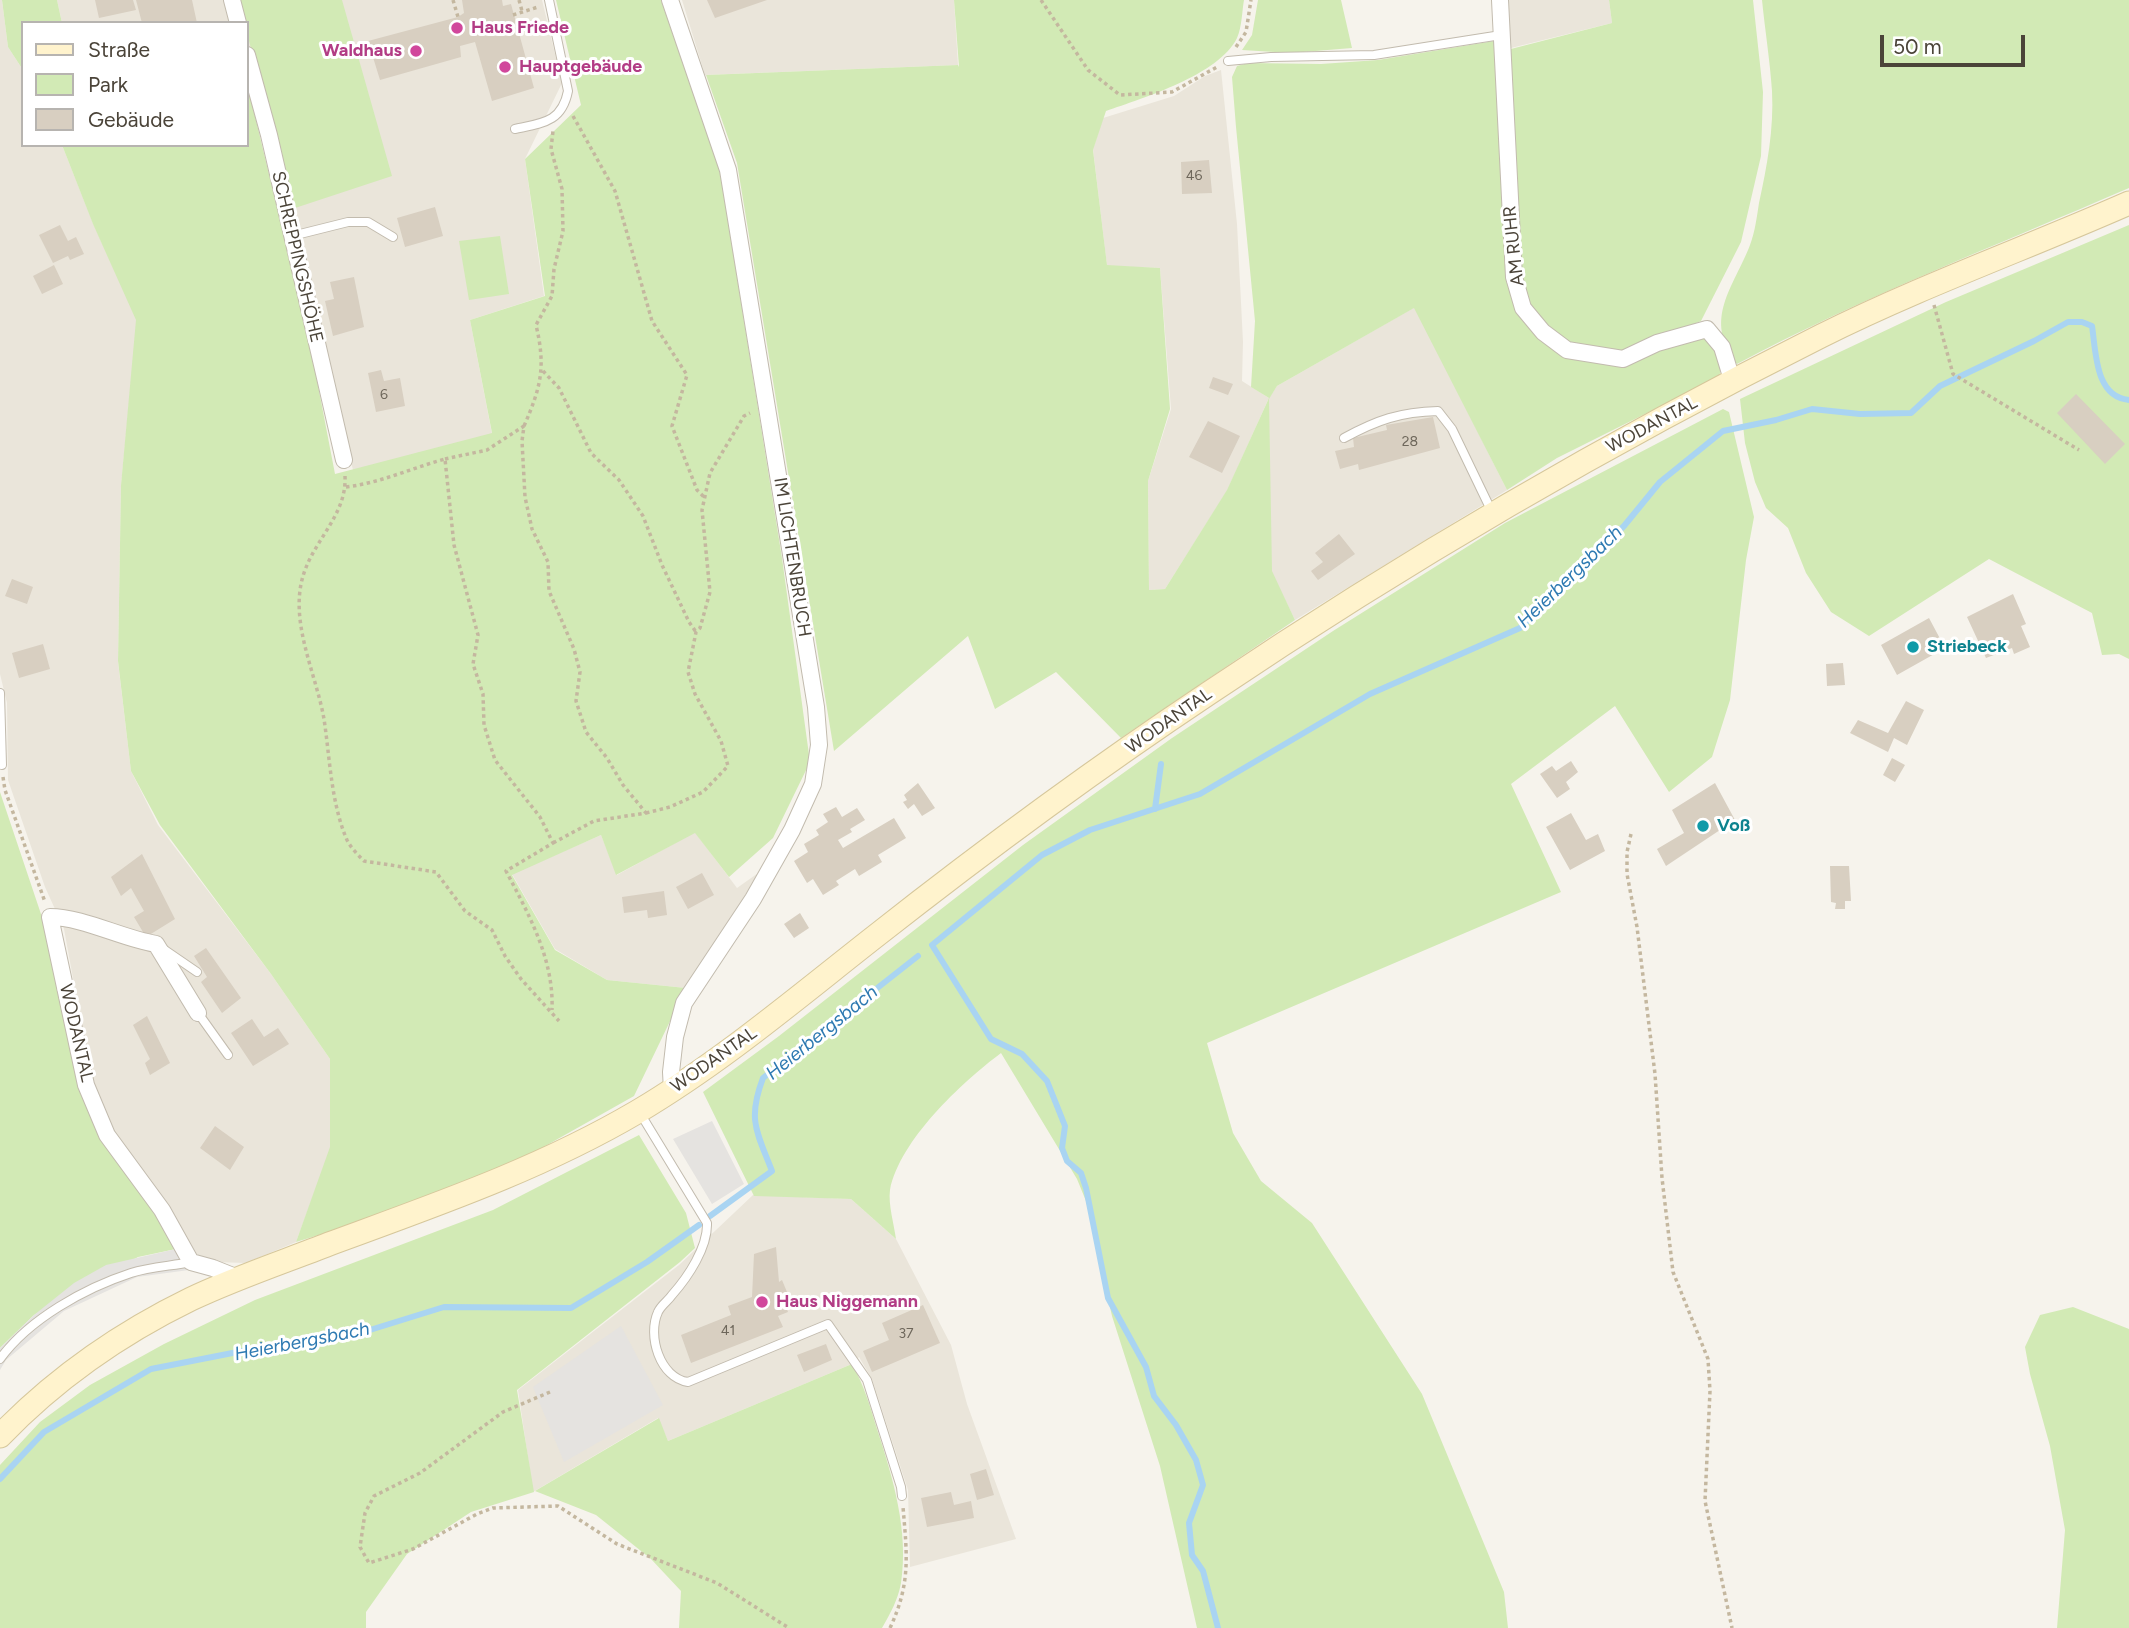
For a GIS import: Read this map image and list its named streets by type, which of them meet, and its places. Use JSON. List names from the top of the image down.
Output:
{
  "streets": {
    "main road": ["WODANTAL"],
    "street": ["AM RUHR", "SCHREPPINGSHÖHE", "IM LICHTENBRUCH"]
  },
  "crossings": [
    ["AM RUHR", "WODANTAL"],
    ["WODANTAL", "IM LICHTENBRUCH"]
  ],
  "water": ["Heierbergsbach"],
  "places": [
    "Haus Friede",
    "Waldhaus",
    "Hauptgebäude",
    "Striebeck",
    "Voß",
    "Haus Niggemann"
  ],
  "house_numbers": [
    "46",
    "6",
    "28",
    "41",
    "37"
  ],
  "legend": ["Straße", "Park", "Gebäude"],
  "scale_bar": "50 m"
}
